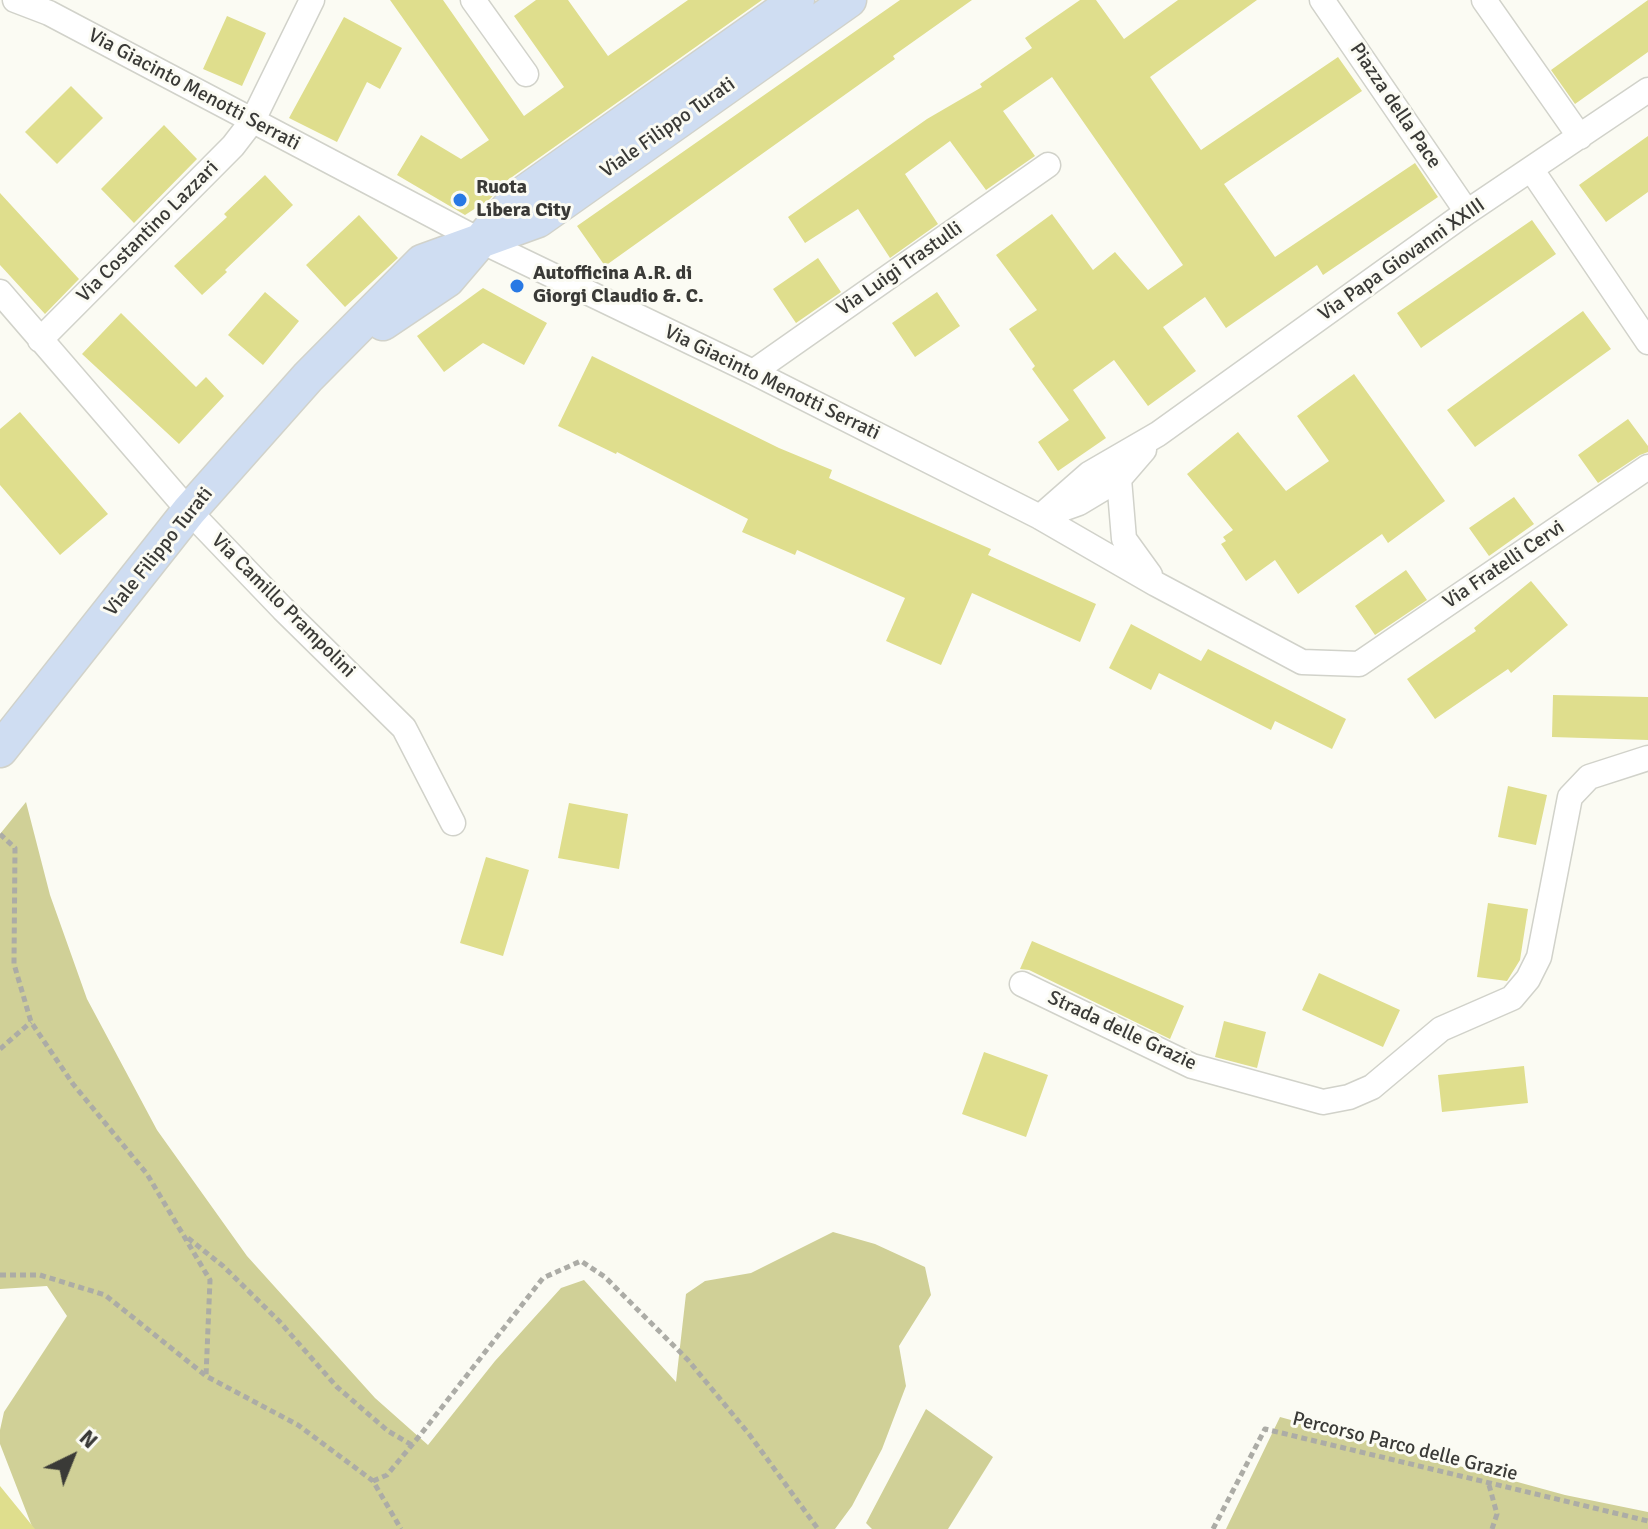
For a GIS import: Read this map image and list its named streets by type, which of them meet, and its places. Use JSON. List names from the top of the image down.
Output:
{
  "streets": {
    "street": [
      "Via Giacinto Menotti Serrati",
      "Piazza della Pace",
      "Viale Filippo Turati",
      "Via Costantino Lazzari",
      "Via Papa Giovanni XXIII",
      "Via Luigi Trastulli",
      "Via Fratelli Cervi",
      "Via Camillo Prampolini",
      "Strada delle Grazie"
    ],
    "path": ["Percorso Parco delle Grazie"]
  },
  "crossings": [
    ["Via Giacinto Menotti Serrati", "Viale Filippo Turati"],
    ["Via Giacinto Menotti Serrati", "Via Costantino Lazzari"],
    ["Via Giacinto Menotti Serrati", "Via Papa Giovanni XXIII"],
    ["Via Giacinto Menotti Serrati", "Via Luigi Trastulli"],
    ["Via Giacinto Menotti Serrati", "Via Fratelli Cervi"],
    ["Piazza della Pace", "Via Papa Giovanni XXIII"],
    ["Viale Filippo Turati", "Via Camillo Prampolini"],
    ["Via Costantino Lazzari", "Via Camillo Prampolini"]
  ],
  "places": ["Ruota Libera City", "Autofficina A.R. di Giorgi Claudio &. C."],
  "north": "top right"
}
